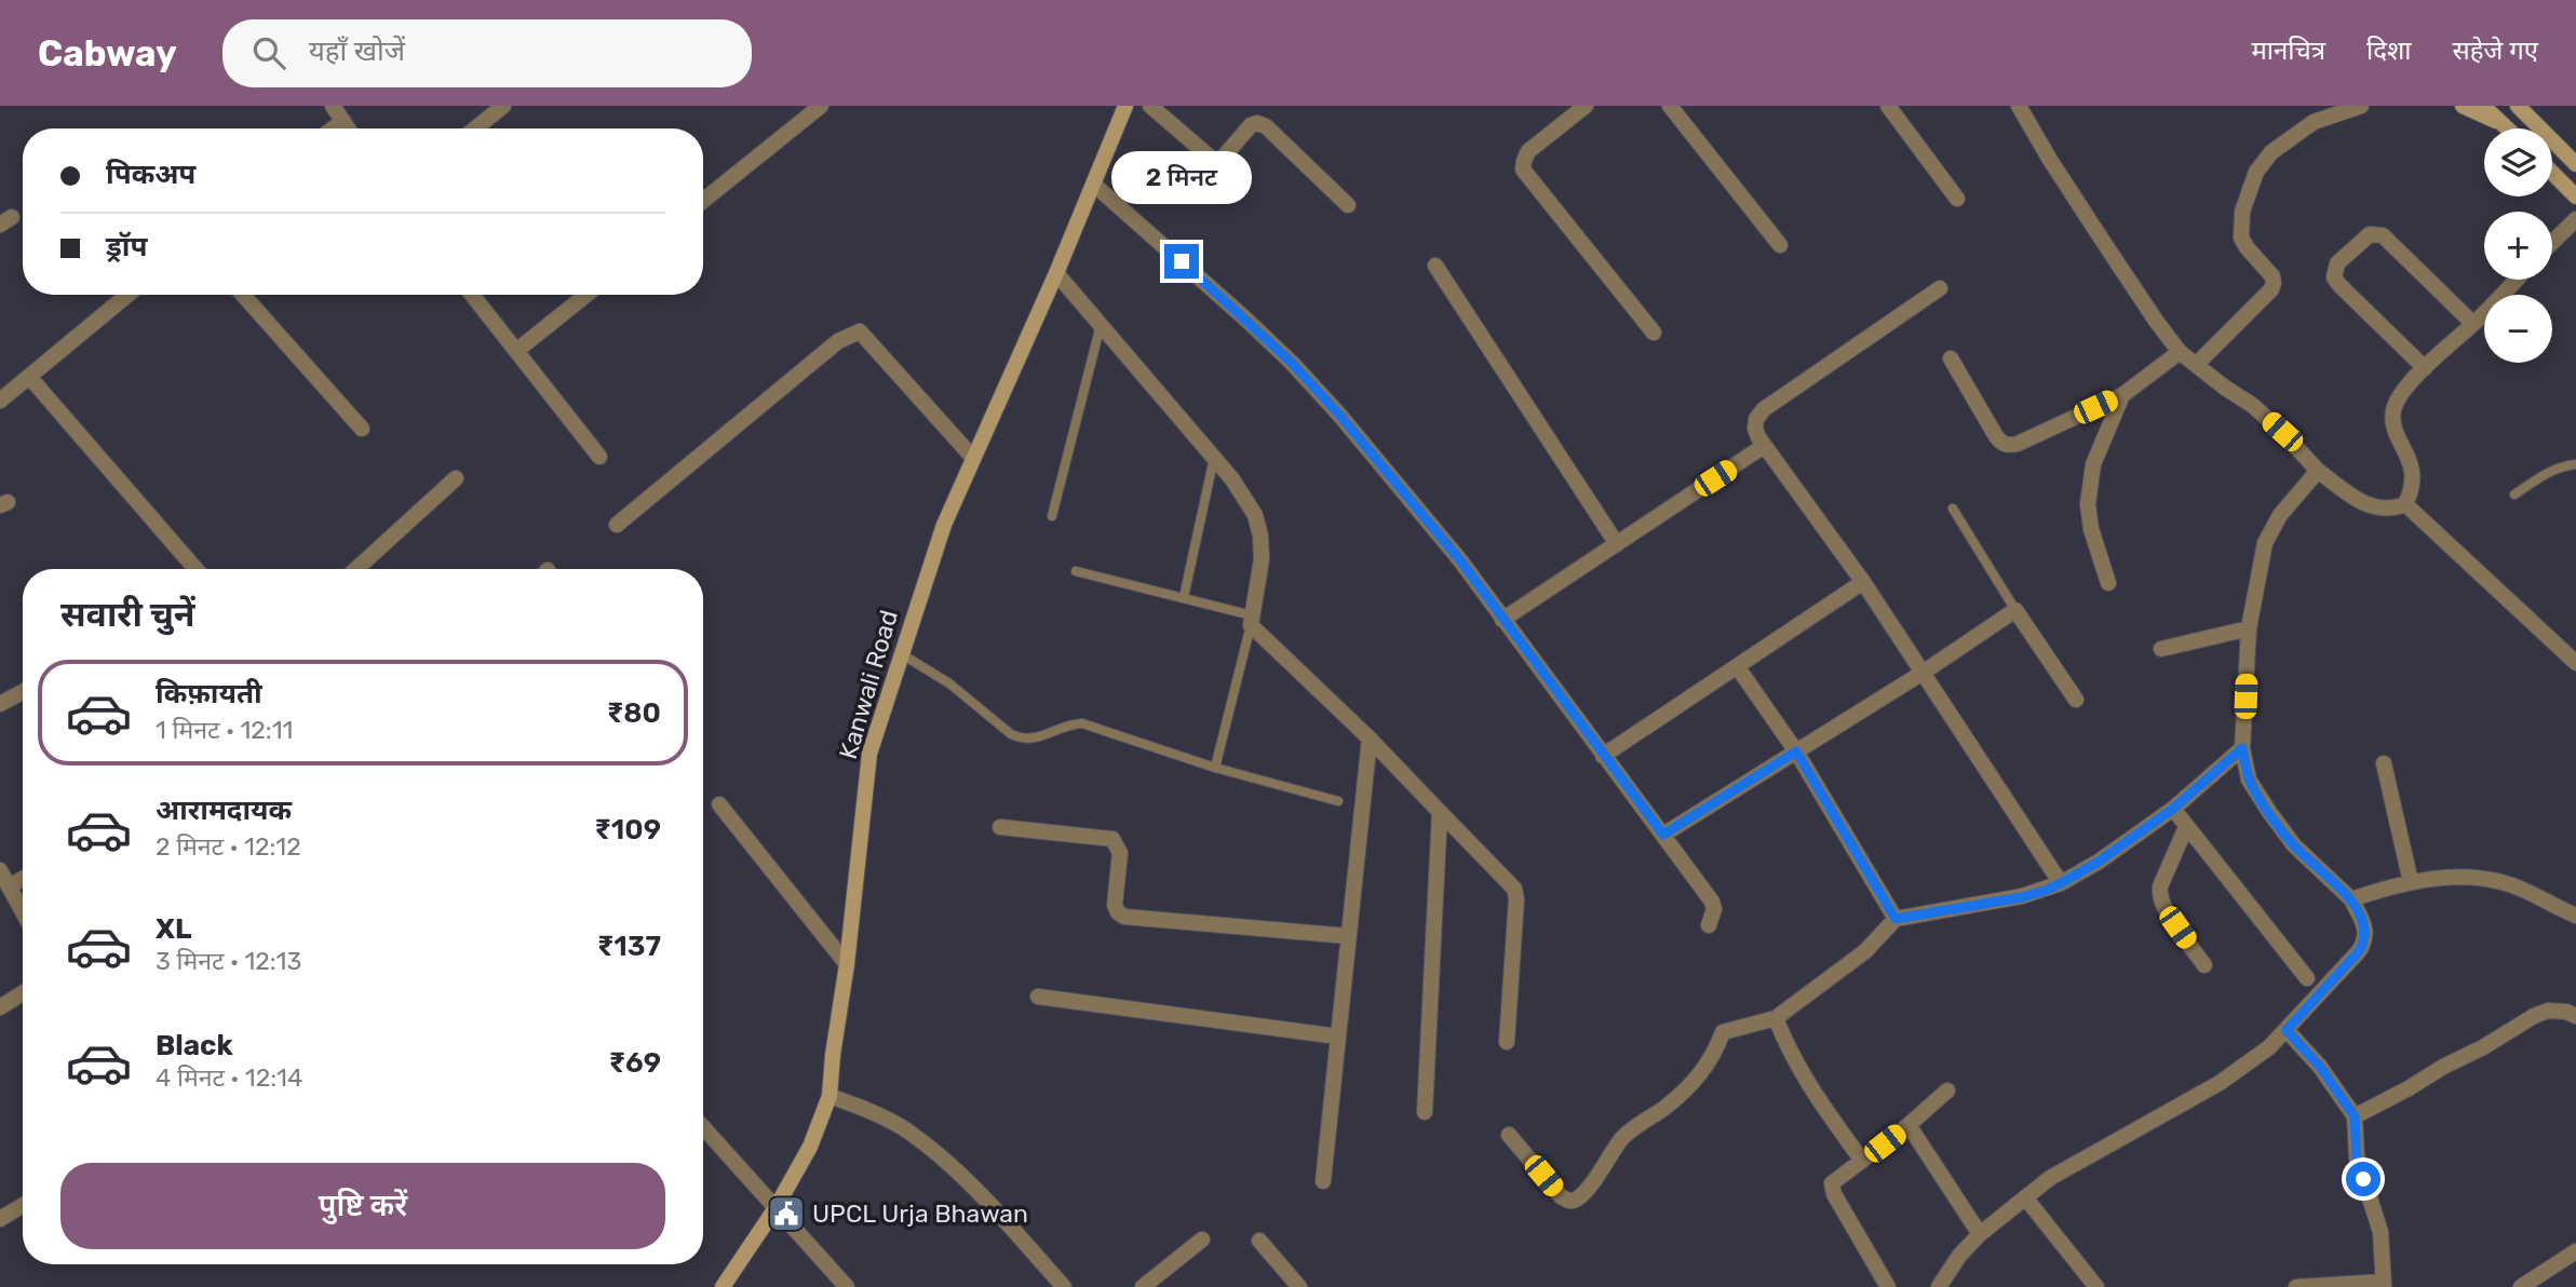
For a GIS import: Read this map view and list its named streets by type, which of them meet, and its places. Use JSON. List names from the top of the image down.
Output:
{
  "streets": {
    "street": ["Kanwali Road"]
  },
  "places": {
    "public building": ["UPCL Urja Bhawan"]
  },
  "page": {
    "header": "Cabway",
    "search": "यहाँ खोजें",
    "nav": ["मानचित्र", "दिशा", "सहेजे गए"],
    "map_buttons": ["+", "−"],
    "banner": ["पिकअप", "ड्रॉप"],
    "bubble": "2 मिनट",
    "heading": "सवारी चुनें",
    "list": [
      {
        "name": "किफ़ायती",
        "note": "1 मिनट · 12:11",
        "value": "₹80"
      },
      {
        "name": "आरामदायक",
        "note": "2 मिनट · 12:12",
        "value": "₹109"
      },
      {
        "name": "XL",
        "note": "3 मिनट · 12:13",
        "value": "₹137"
      },
      {
        "name": "Black",
        "note": "4 मिनट · 12:14",
        "value": "₹69"
      }
    ],
    "buttons": "पुष्टि करें"
  }
}
